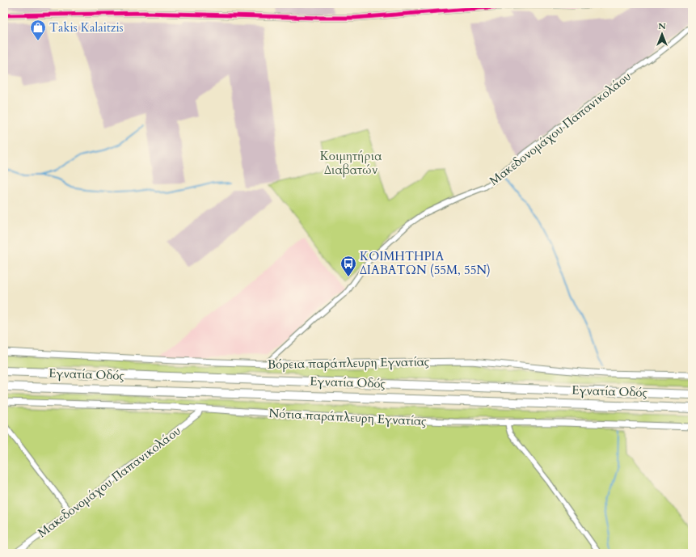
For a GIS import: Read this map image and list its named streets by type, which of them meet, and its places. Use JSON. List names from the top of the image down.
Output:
{
  "streets": {
    "highway": ["Εγνατία Οδός"],
    "street": ["Μακεδονομάχου Παπανικολάου", "Βόρεια παράπλευρη Εγνατίας", "Νότια παράπλευρη Εγνατίας"]
  },
  "crossings": [
    ["Μακεδονομάχου Παπανικολάου", "Βόρεια παράπλευρη Εγνατίας"],
    ["Μακεδονομάχου Παπανικολάου", "Νότια παράπλευρη Εγνατίας"]
  ],
  "parks": ["Κοιμητήρια Διαβατών"],
  "places": {
    "shop": ["Takis Kalaitzis"],
    "bus stop": ["ΚΟΙΜΗΤΗΡΙΑ ΔΙΑΒΑΤΩΝ (55Μ, 55Ν)"]
  },
  "north": "top"
}
